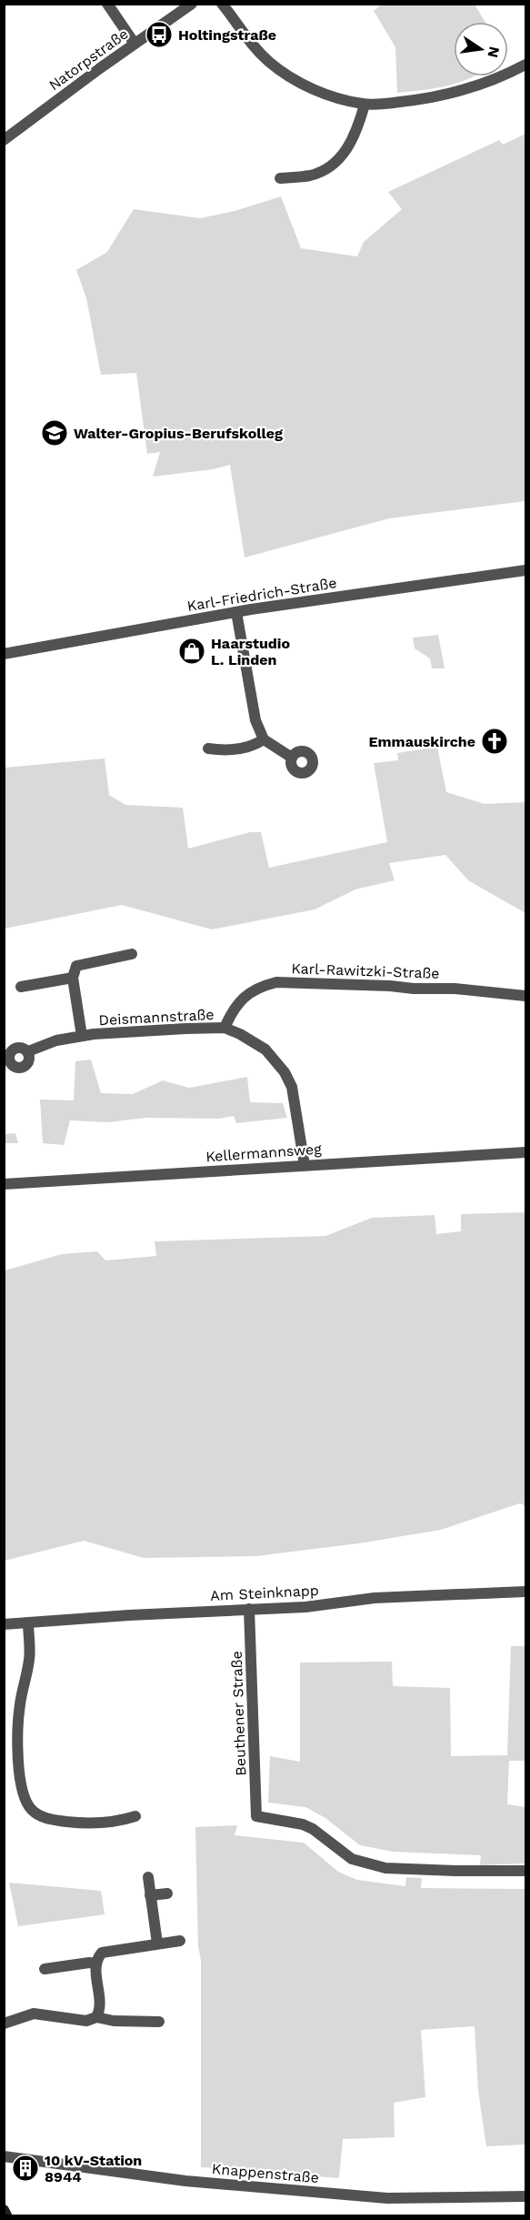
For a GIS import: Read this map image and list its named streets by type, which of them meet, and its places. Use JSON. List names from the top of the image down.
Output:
{
  "streets": {
    "street": [
      "Natorpstraße",
      "Karl-Friedrich-Straße",
      "Karl-Rawitzki-Straße",
      "Deismannstraße",
      "Kellermannsweg",
      "Am Steinknapp",
      "Beuthener Straße",
      "Knappenstraße"
    ]
  },
  "crossings": [
    ["Karl-Rawitzki-Straße", "Deismannstraße"],
    ["Deismannstraße", "Kellermannsweg"],
    ["Am Steinknapp", "Beuthener Straße"]
  ],
  "places": {
    "bus stop": ["Holtingstraße"],
    "school or university": ["Walter-Gropius-Berufskolleg"],
    "shop": ["Haarstudio L. Linden"],
    "church": ["Emmauskirche"],
    "building": ["10 kV-Station 8944"]
  },
  "north": "right"
}
